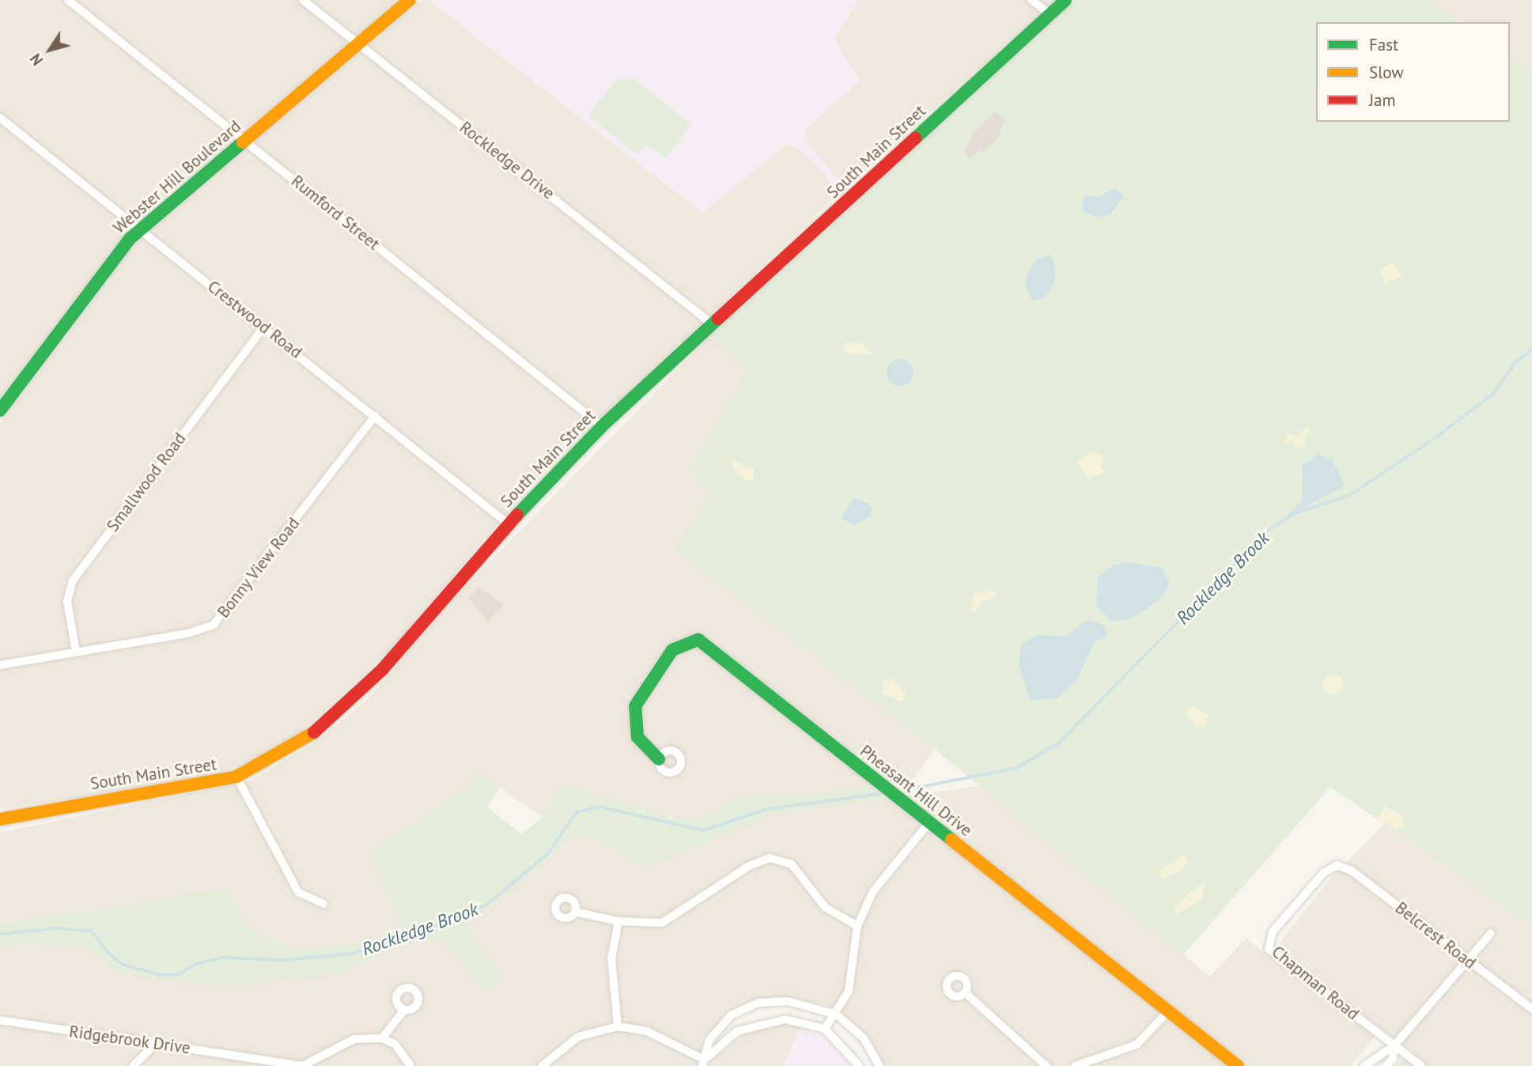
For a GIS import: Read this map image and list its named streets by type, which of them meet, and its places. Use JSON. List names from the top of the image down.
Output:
{
  "streets": {
    "street": [
      "South Main Street",
      "Rockledge Drive",
      "Webster Hill Boulevard",
      "Rumford Street",
      "Crestwood Road",
      "Smallwood Road",
      "Bonny View Road",
      "Pheasant Hill Drive",
      "Belcrest Road",
      "Chapman Road",
      "Ridgebrook Drive"
    ]
  },
  "crossings": [
    ["South Main Street", "Rockledge Drive"],
    ["South Main Street", "Rumford Street"],
    ["South Main Street", "Crestwood Road"],
    ["Rockledge Drive", "Webster Hill Boulevard"],
    ["Webster Hill Boulevard", "Rumford Street"],
    ["Webster Hill Boulevard", "Crestwood Road"],
    ["Crestwood Road", "Smallwood Road"],
    ["Crestwood Road", "Bonny View Road"],
    ["Smallwood Road", "Bonny View Road"],
    ["Belcrest Road", "Chapman Road"]
  ],
  "water": ["Rockledge Brook"],
  "legend": ["Fast", "Slow", "Jam"],
  "north": "bottom left"
}
